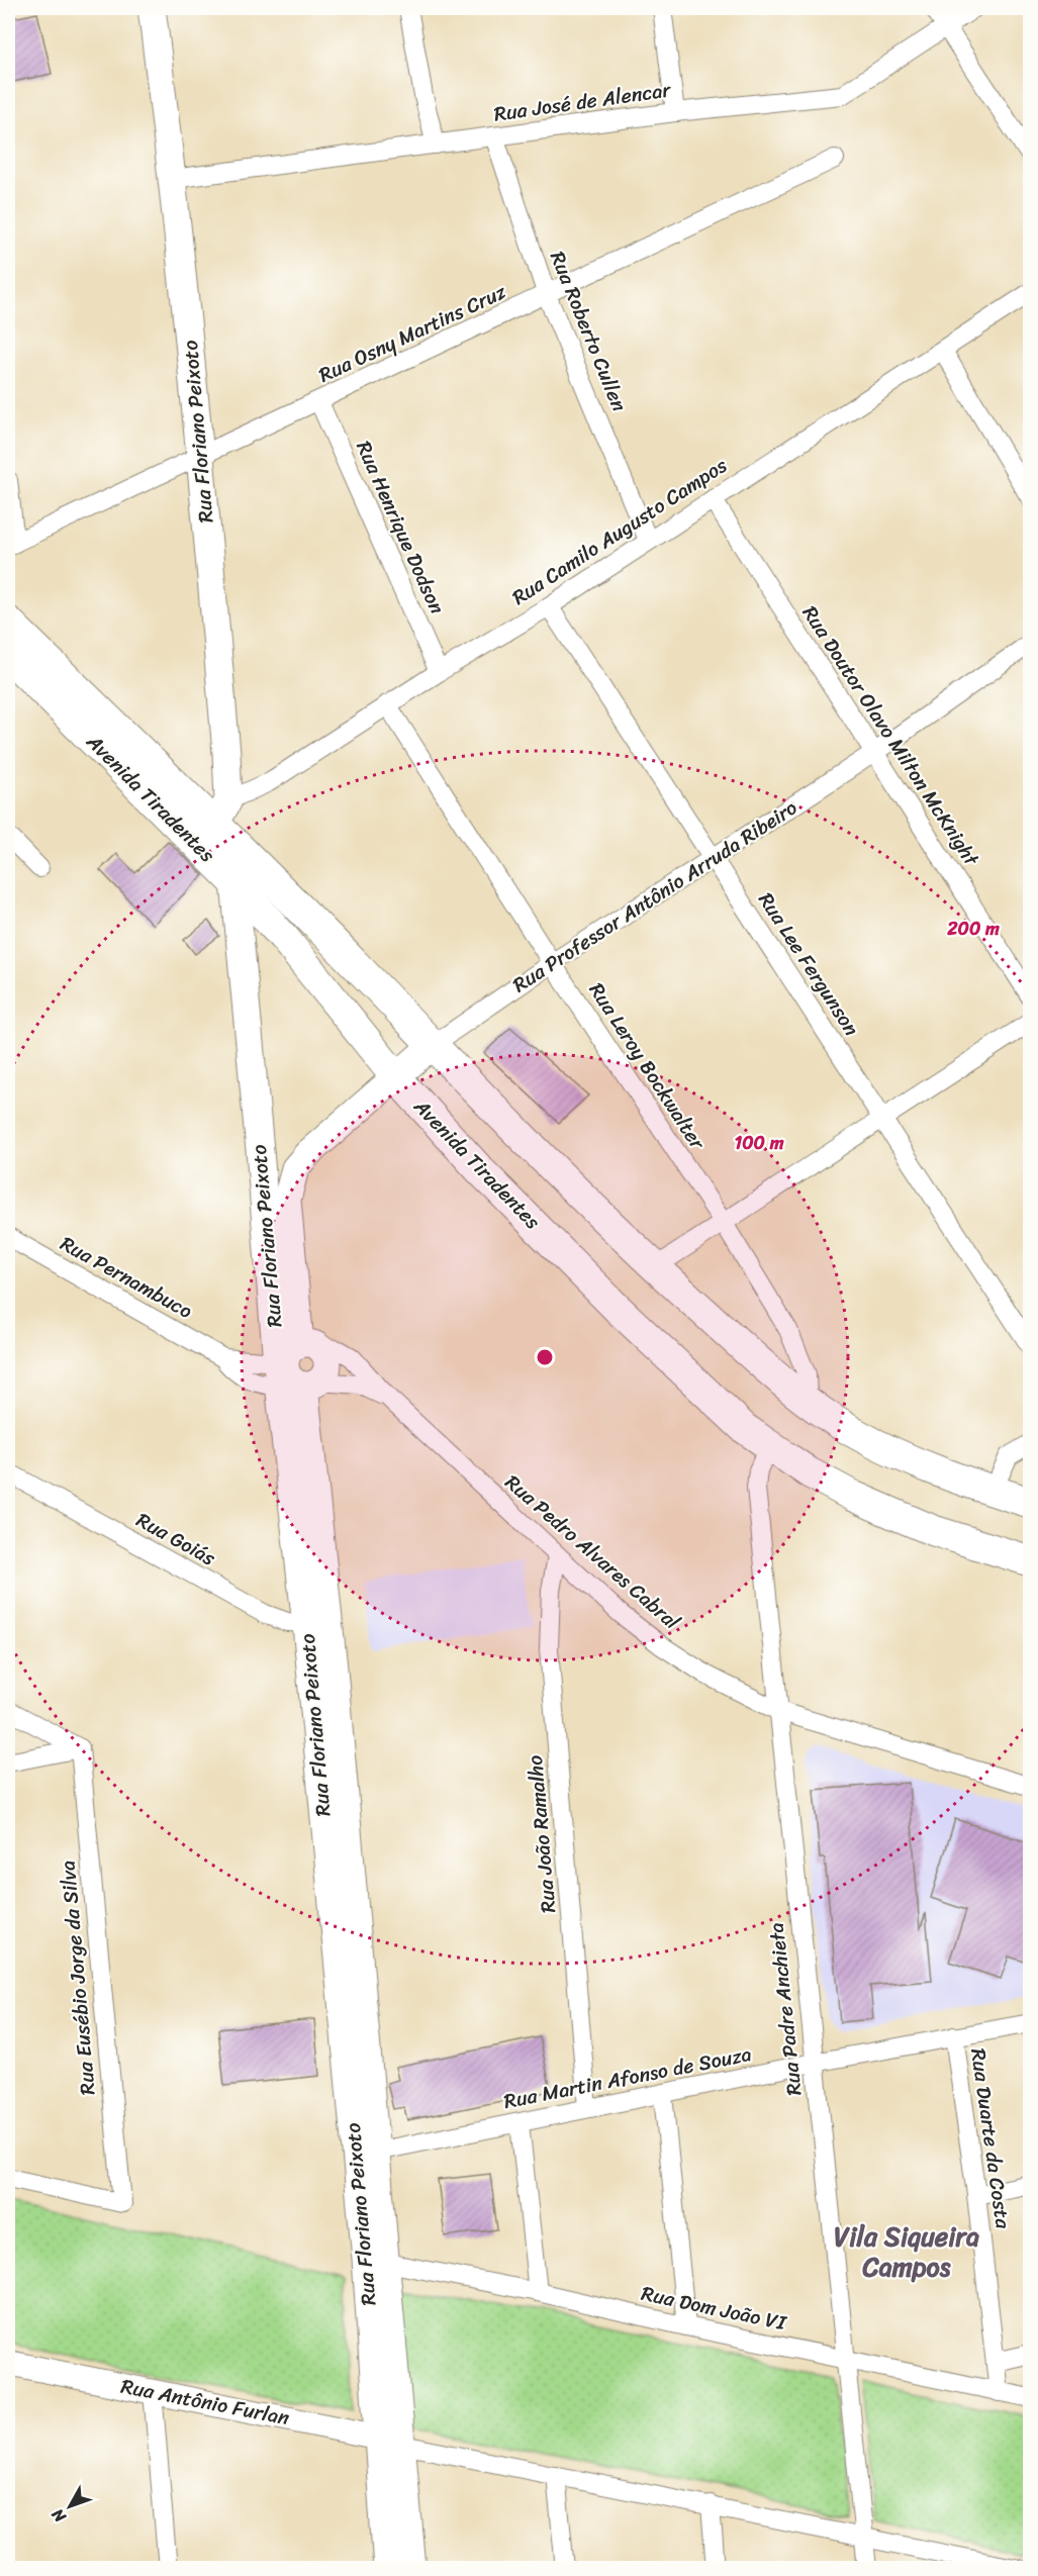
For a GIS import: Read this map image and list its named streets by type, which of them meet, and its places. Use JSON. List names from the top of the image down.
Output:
{
  "streets": {
    "main road": ["Rua Floriano Peixoto", "Avenida Tiradentes", "Rua Professor Antônio Arruda Ribeiro"],
    "street": [
      "Rua José de Alencar",
      "Rua Roberto Cullen",
      "Rua Osny Martins Cruz",
      "Rua Henrique Dodson",
      "Rua Camilo Augusto Campos",
      "Rua Doutor Olavo Milton McKnight",
      "Rua Lee Fergunson",
      "Rua Leroy Bockwalter",
      "Rua Pernambuco",
      "Rua Goiás",
      "Rua Pedro Alvares Cabral",
      "Rua João Ramalho",
      "Rua Eusébio Jorge da Silva",
      "Rua Padre Anchieta",
      "Rua Martin Afonso de Souza",
      "Rua Duarte da Costa",
      "Rua Dom João VI",
      "Rua Antônio Furlan"
    ]
  },
  "crossings": [
    ["Rua José de Alencar", "Rua Roberto Cullen"],
    ["Rua José de Alencar", "Rua Floriano Peixoto"],
    ["Rua Roberto Cullen", "Rua Osny Martins Cruz"],
    ["Rua Roberto Cullen", "Rua Camilo Augusto Campos"],
    ["Rua Osny Martins Cruz", "Rua Floriano Peixoto"],
    ["Rua Osny Martins Cruz", "Rua Henrique Dodson"],
    ["Rua Floriano Peixoto", "Rua Camilo Augusto Campos"],
    ["Rua Floriano Peixoto", "Avenida Tiradentes"],
    ["Rua Floriano Peixoto", "Rua Professor Antônio Arruda Ribeiro"],
    ["Rua Floriano Peixoto", "Rua Pernambuco"],
    ["Rua Floriano Peixoto", "Rua Goiás"],
    ["Rua Floriano Peixoto", "Rua Pedro Alvares Cabral"],
    ["Rua Floriano Peixoto", "Rua Martin Afonso de Souza"],
    ["Rua Floriano Peixoto", "Rua Dom João VI"],
    ["Rua Floriano Peixoto", "Rua Antônio Furlan"],
    ["Rua Henrique Dodson", "Rua Camilo Augusto Campos"],
    ["Rua Camilo Augusto Campos", "Rua Doutor Olavo Milton McKnight"],
    ["Rua Camilo Augusto Campos", "Avenida Tiradentes"],
    ["Rua Camilo Augusto Campos", "Rua Lee Fergunson"],
    ["Rua Camilo Augusto Campos", "Rua Leroy Bockwalter"],
    ["Rua Doutor Olavo Milton McKnight", "Rua Professor Antônio Arruda Ribeiro"],
    ["Avenida Tiradentes", "Rua Professor Antônio Arruda Ribeiro"],
    ["Avenida Tiradentes", "Rua Leroy Bockwalter"],
    ["Avenida Tiradentes", "Rua Padre Anchieta"],
    ["Rua Professor Antônio Arruda Ribeiro", "Rua Lee Fergunson"],
    ["Rua Professor Antônio Arruda Ribeiro", "Rua Leroy Bockwalter"],
    ["Rua Pernambuco", "Rua Pedro Alvares Cabral"],
    ["Rua Pedro Alvares Cabral", "Rua João Ramalho"],
    ["Rua Pedro Alvares Cabral", "Rua Padre Anchieta"],
    ["Rua João Ramalho", "Rua Martin Afonso de Souza"],
    ["Rua Padre Anchieta", "Rua Martin Afonso de Souza"],
    ["Rua Padre Anchieta", "Rua Dom João VI"],
    ["Rua Martin Afonso de Souza", "Rua Duarte da Costa"],
    ["Rua Duarte da Costa", "Rua Dom João VI"]
  ],
  "districts": ["Vila Siqueira Campos"],
  "north": "bottom left",
  "rings": ["200 m", "100 m"]
}
